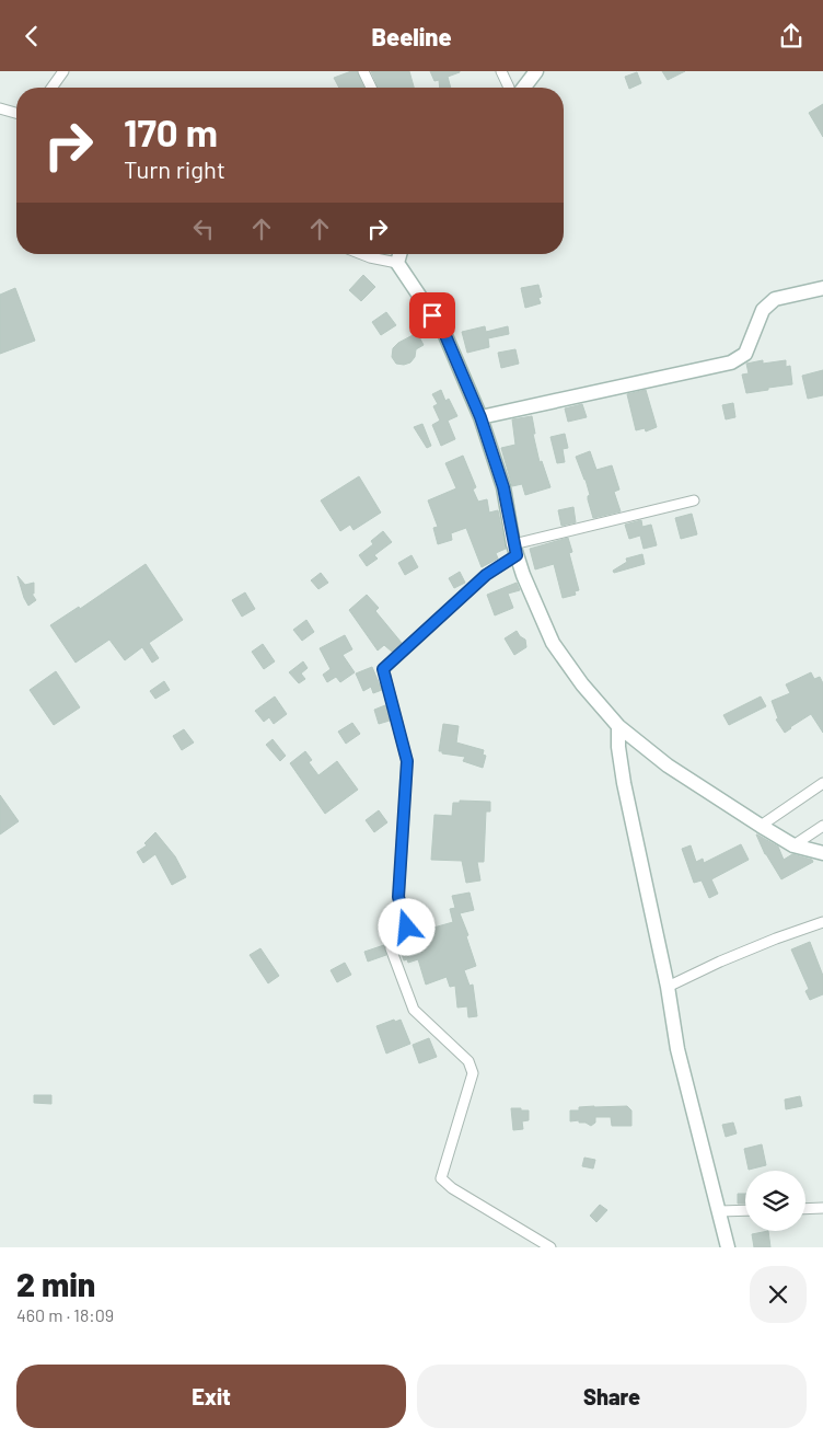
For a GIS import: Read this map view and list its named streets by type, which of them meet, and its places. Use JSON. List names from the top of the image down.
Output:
{
  "page": {
    "header": "Beeline",
    "turn": ["170 m", "Turn right"],
    "heading": ["2 min", "460 m · 18:09"],
    "buttons": ["Exit", "Share"]
  }
}
